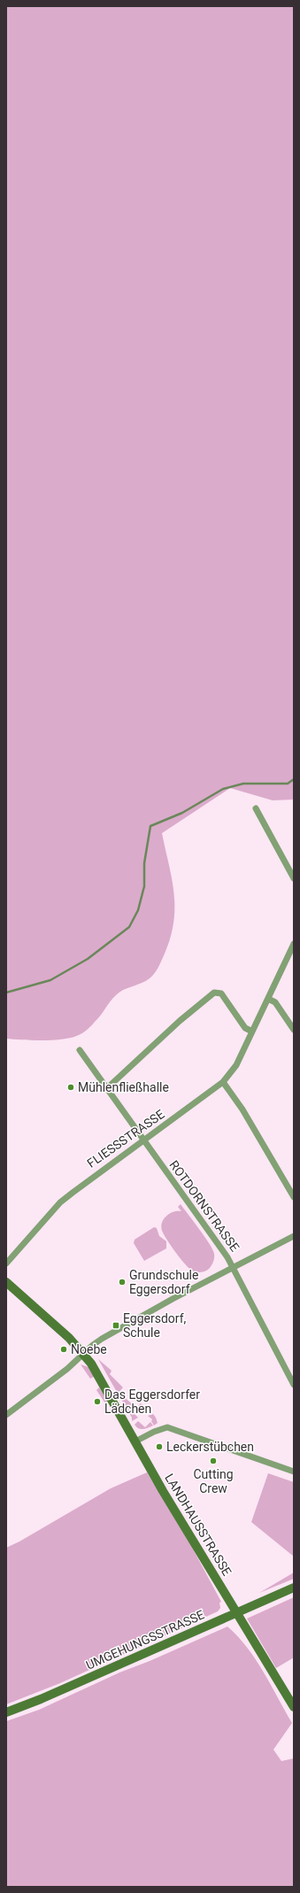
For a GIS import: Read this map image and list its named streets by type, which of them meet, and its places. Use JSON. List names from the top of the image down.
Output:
{
  "streets": {
    "street": [
      "FLIESSSTRASSE",
      "ROTDORNSTRASSE",
      "LANDHAUSSTRASSE",
      "UMGEHUNGSSTRASSE"
    ]
  },
  "crossings": [
    ["FLIESSSTRASSE", "ROTDORNSTRASSE"],
    ["LANDHAUSSTRASSE", "UMGEHUNGSSTRASSE"]
  ],
  "places": {
    "other": [
      "Mühlenfließhalle",
      "Grundschule Eggersdorf",
      "Noebe",
      "Das Eggersdorfer Lädchen",
      "Leckerstübchen",
      "Cutting Crew"
    ],
    "transit": ["Eggersdorf, Schule"]
  }
}
